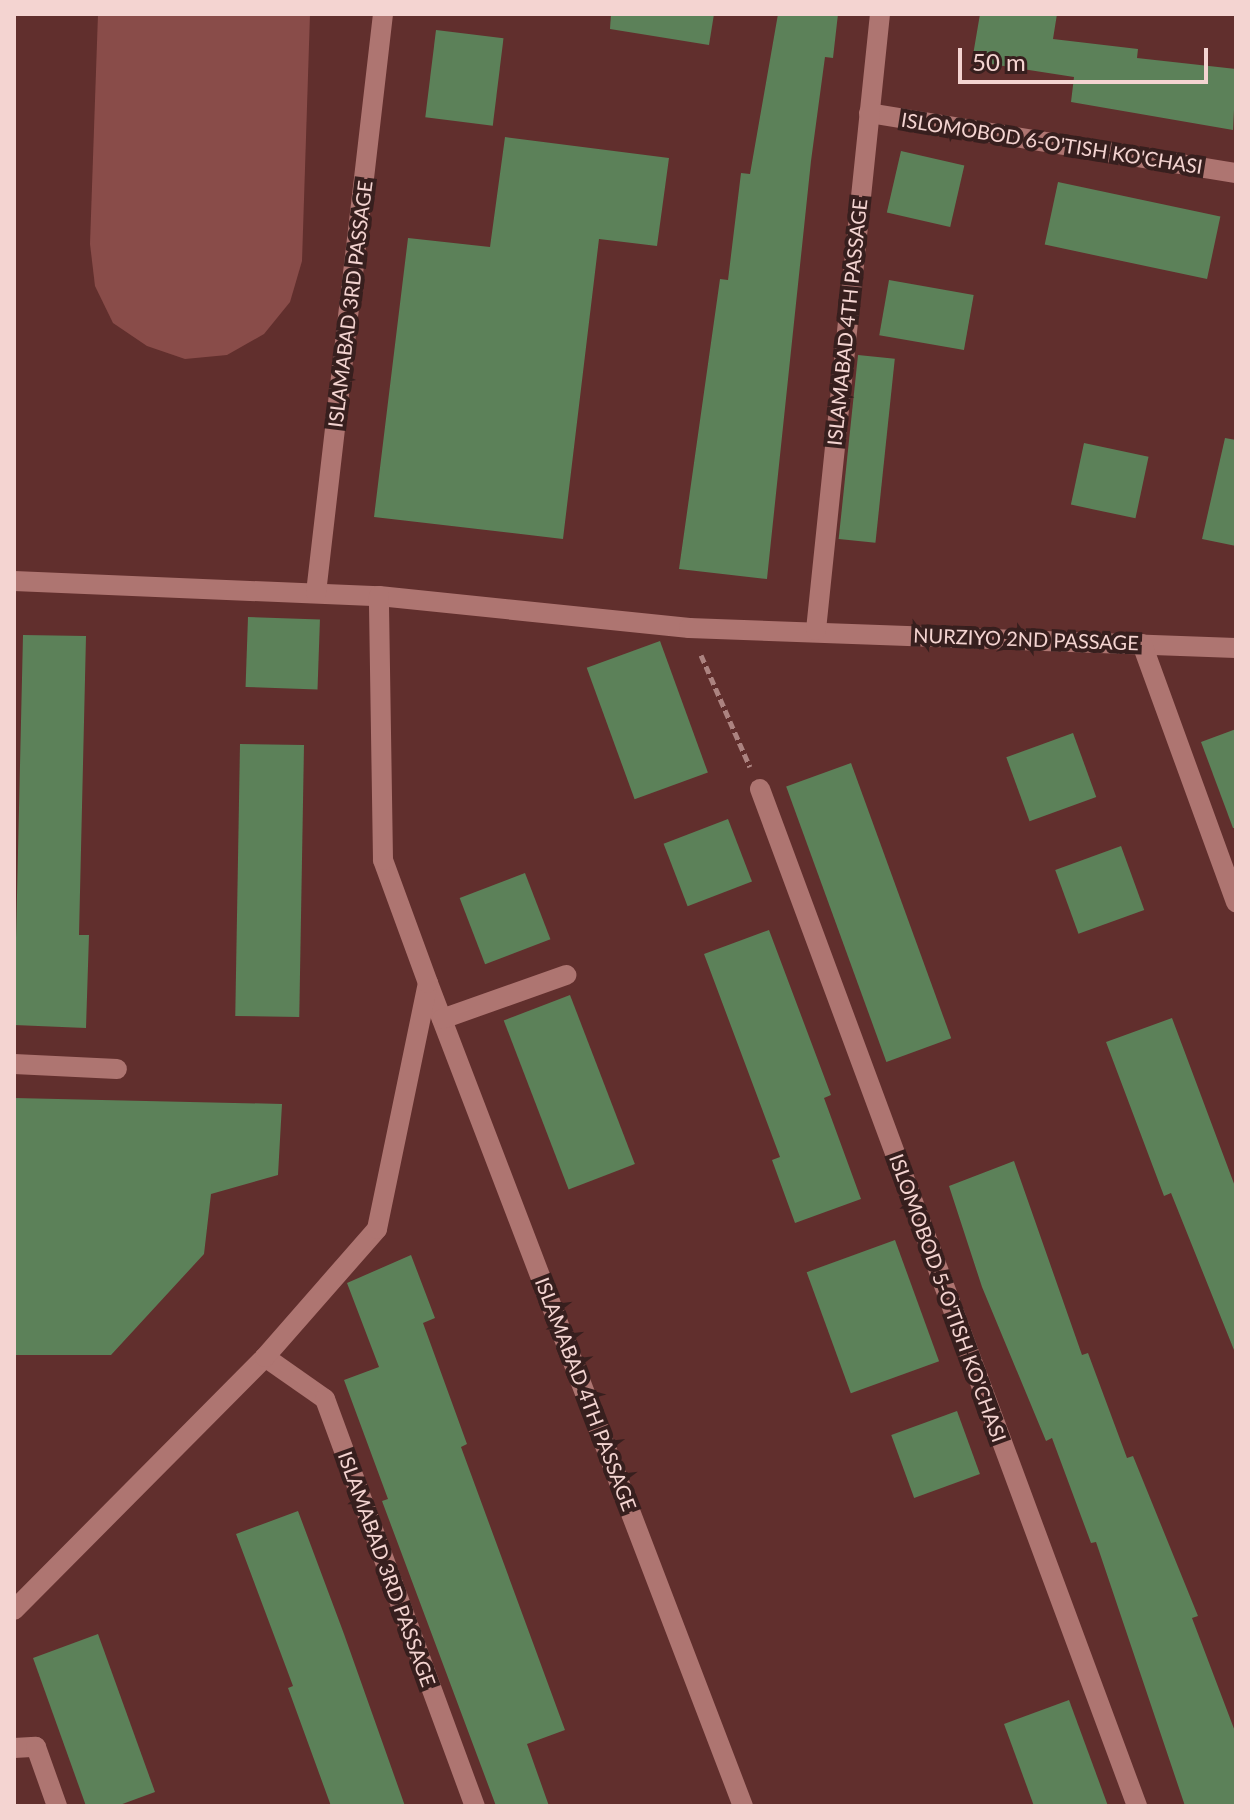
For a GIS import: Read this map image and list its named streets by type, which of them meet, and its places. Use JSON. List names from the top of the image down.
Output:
{
  "streets": {
    "street": [
      "ISLOMOBOD 6-O'TISH KO'CHASI",
      "ISLAMABAD 3RD PASSAGE",
      "ISLAMABAD 4TH PASSAGE",
      "NURZIYO 2ND PASSAGE",
      "ISLOMOBOD 5-O'TISH KO'CHASI"
    ]
  },
  "crossings": [
    ["ISLOMOBOD 6-O'TISH KO'CHASI", "ISLAMABAD 4TH PASSAGE"],
    ["ISLAMABAD 3RD PASSAGE", "NURZIYO 2ND PASSAGE"],
    ["ISLAMABAD 4TH PASSAGE", "NURZIYO 2ND PASSAGE"]
  ],
  "scale_bar": "50 m"
}
